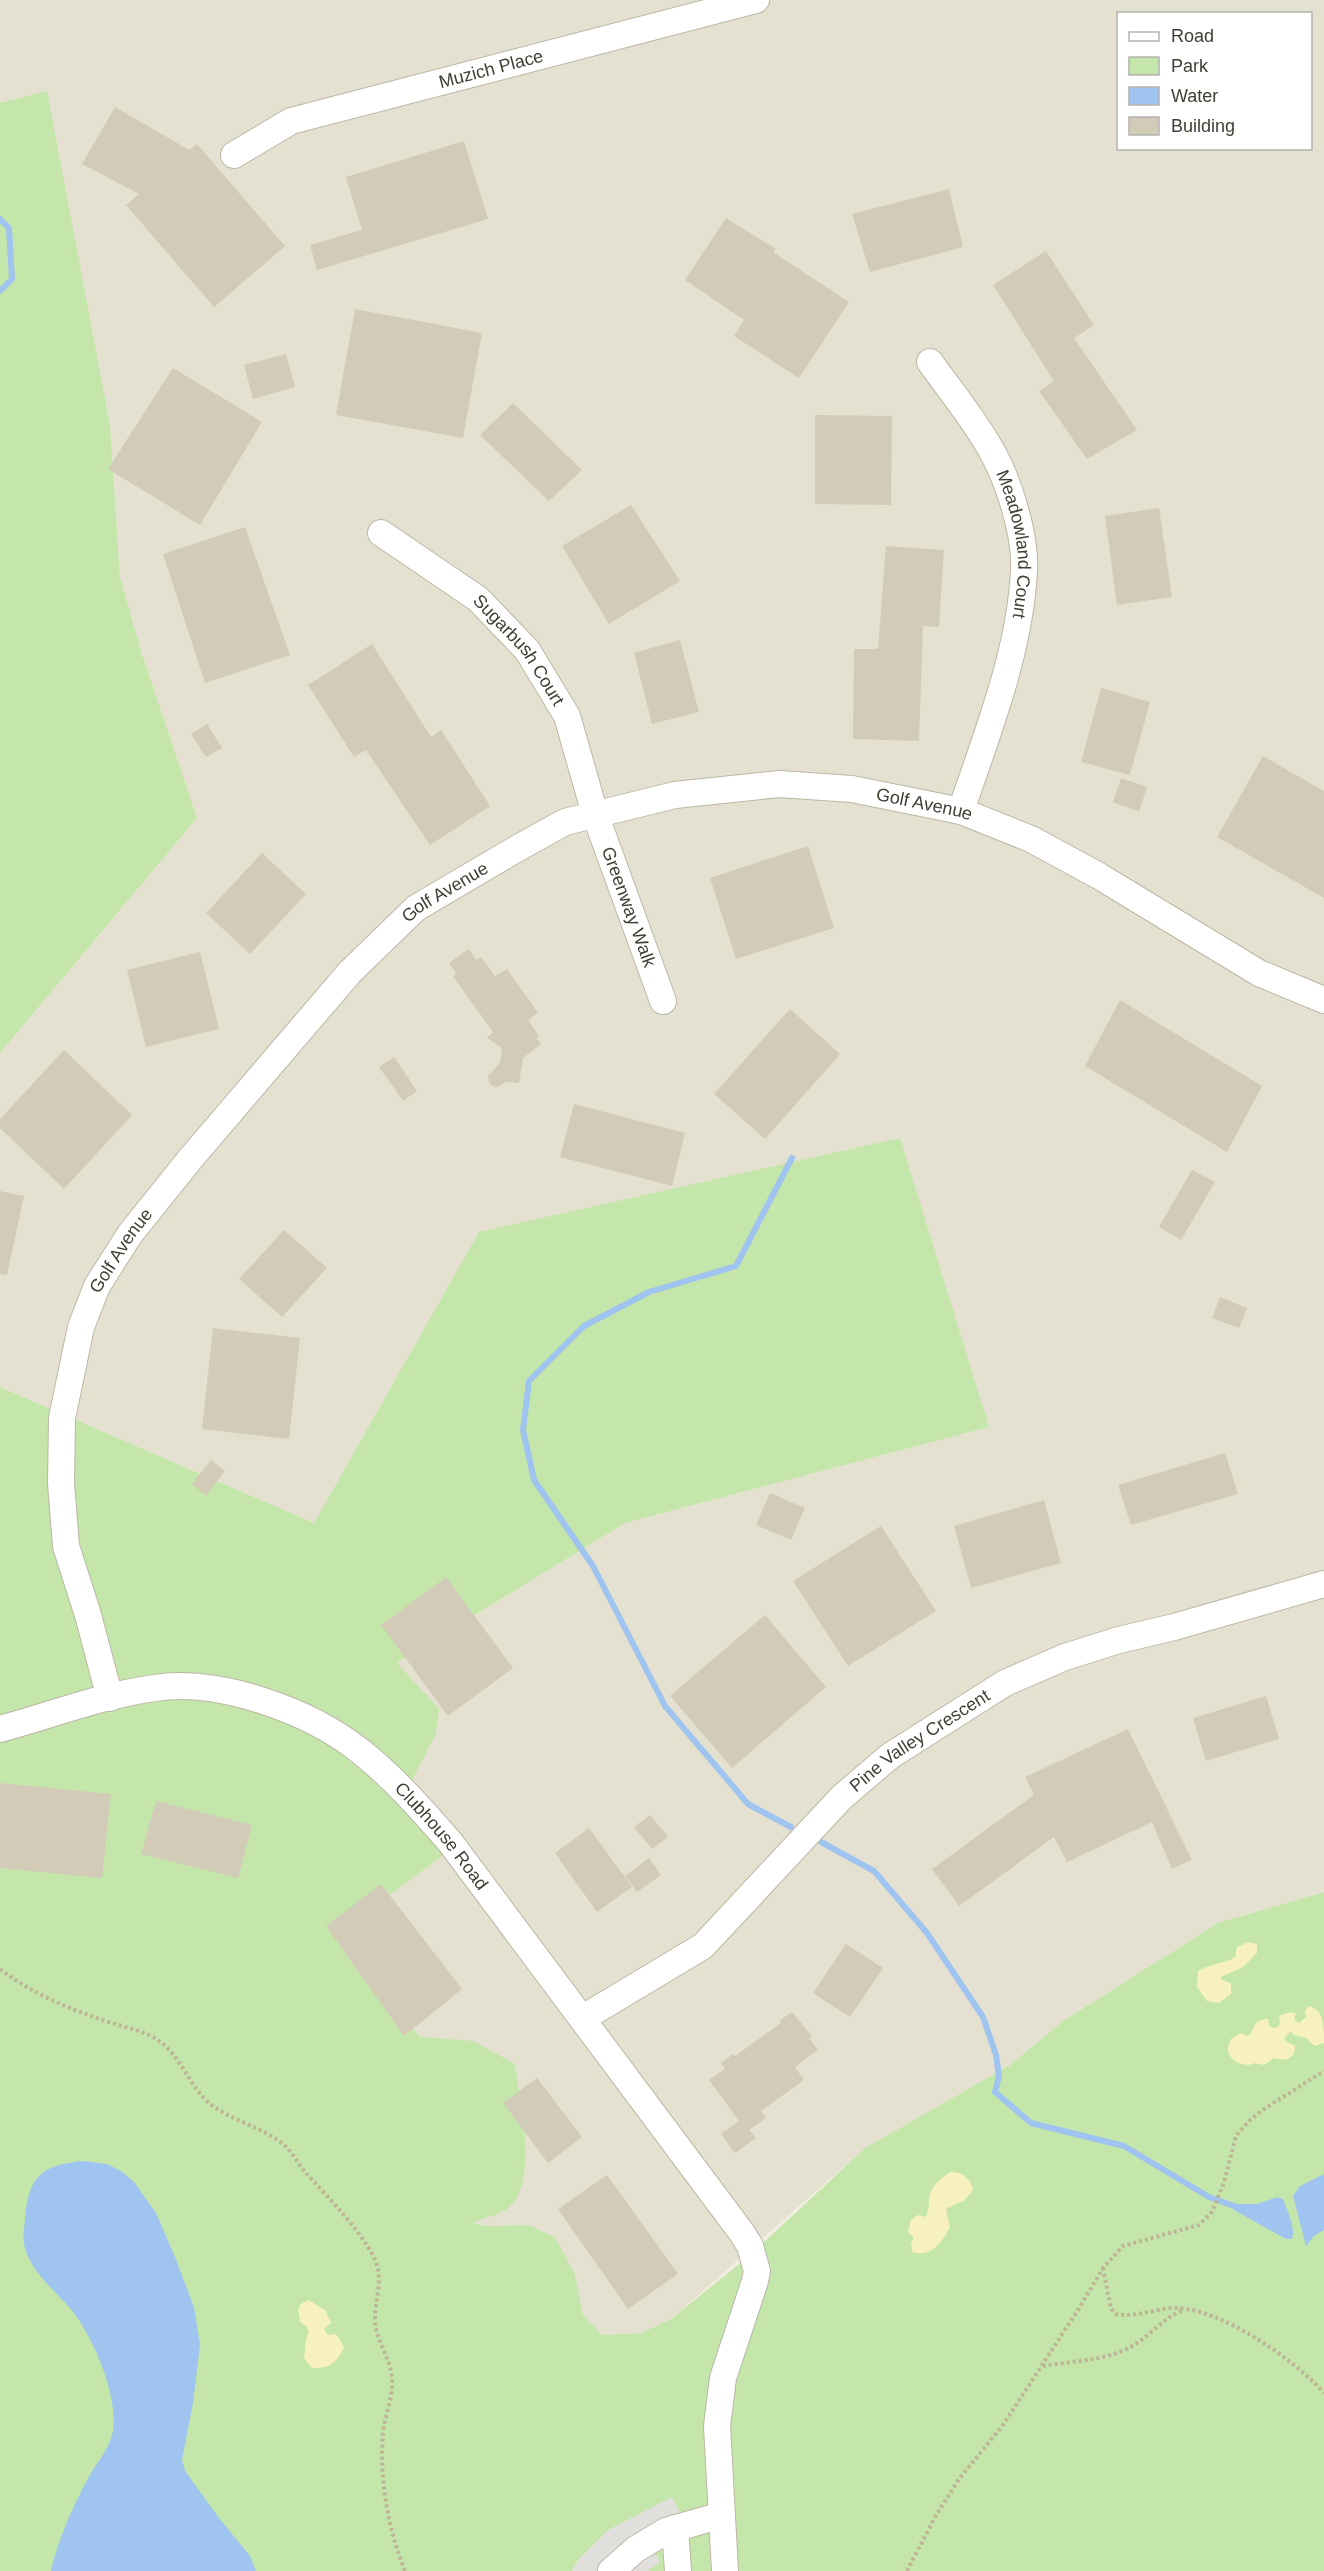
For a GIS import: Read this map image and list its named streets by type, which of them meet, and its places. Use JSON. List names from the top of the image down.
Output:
{
  "streets": {
    "street": [
      "Muzich Place",
      "Meadowland Court",
      "Sugarbush Court",
      "Golf Avenue",
      "Greenway Walk",
      "Pine Valley Crescent",
      "Clubhouse Road"
    ]
  },
  "crossings": [
    ["Meadowland Court", "Golf Avenue"],
    ["Sugarbush Court", "Golf Avenue"],
    ["Sugarbush Court", "Greenway Walk"],
    ["Golf Avenue", "Greenway Walk"],
    ["Golf Avenue", "Clubhouse Road"],
    ["Pine Valley Crescent", "Clubhouse Road"]
  ],
  "legend": [
    "Road",
    "Park",
    "Water",
    "Building"
  ]
}
